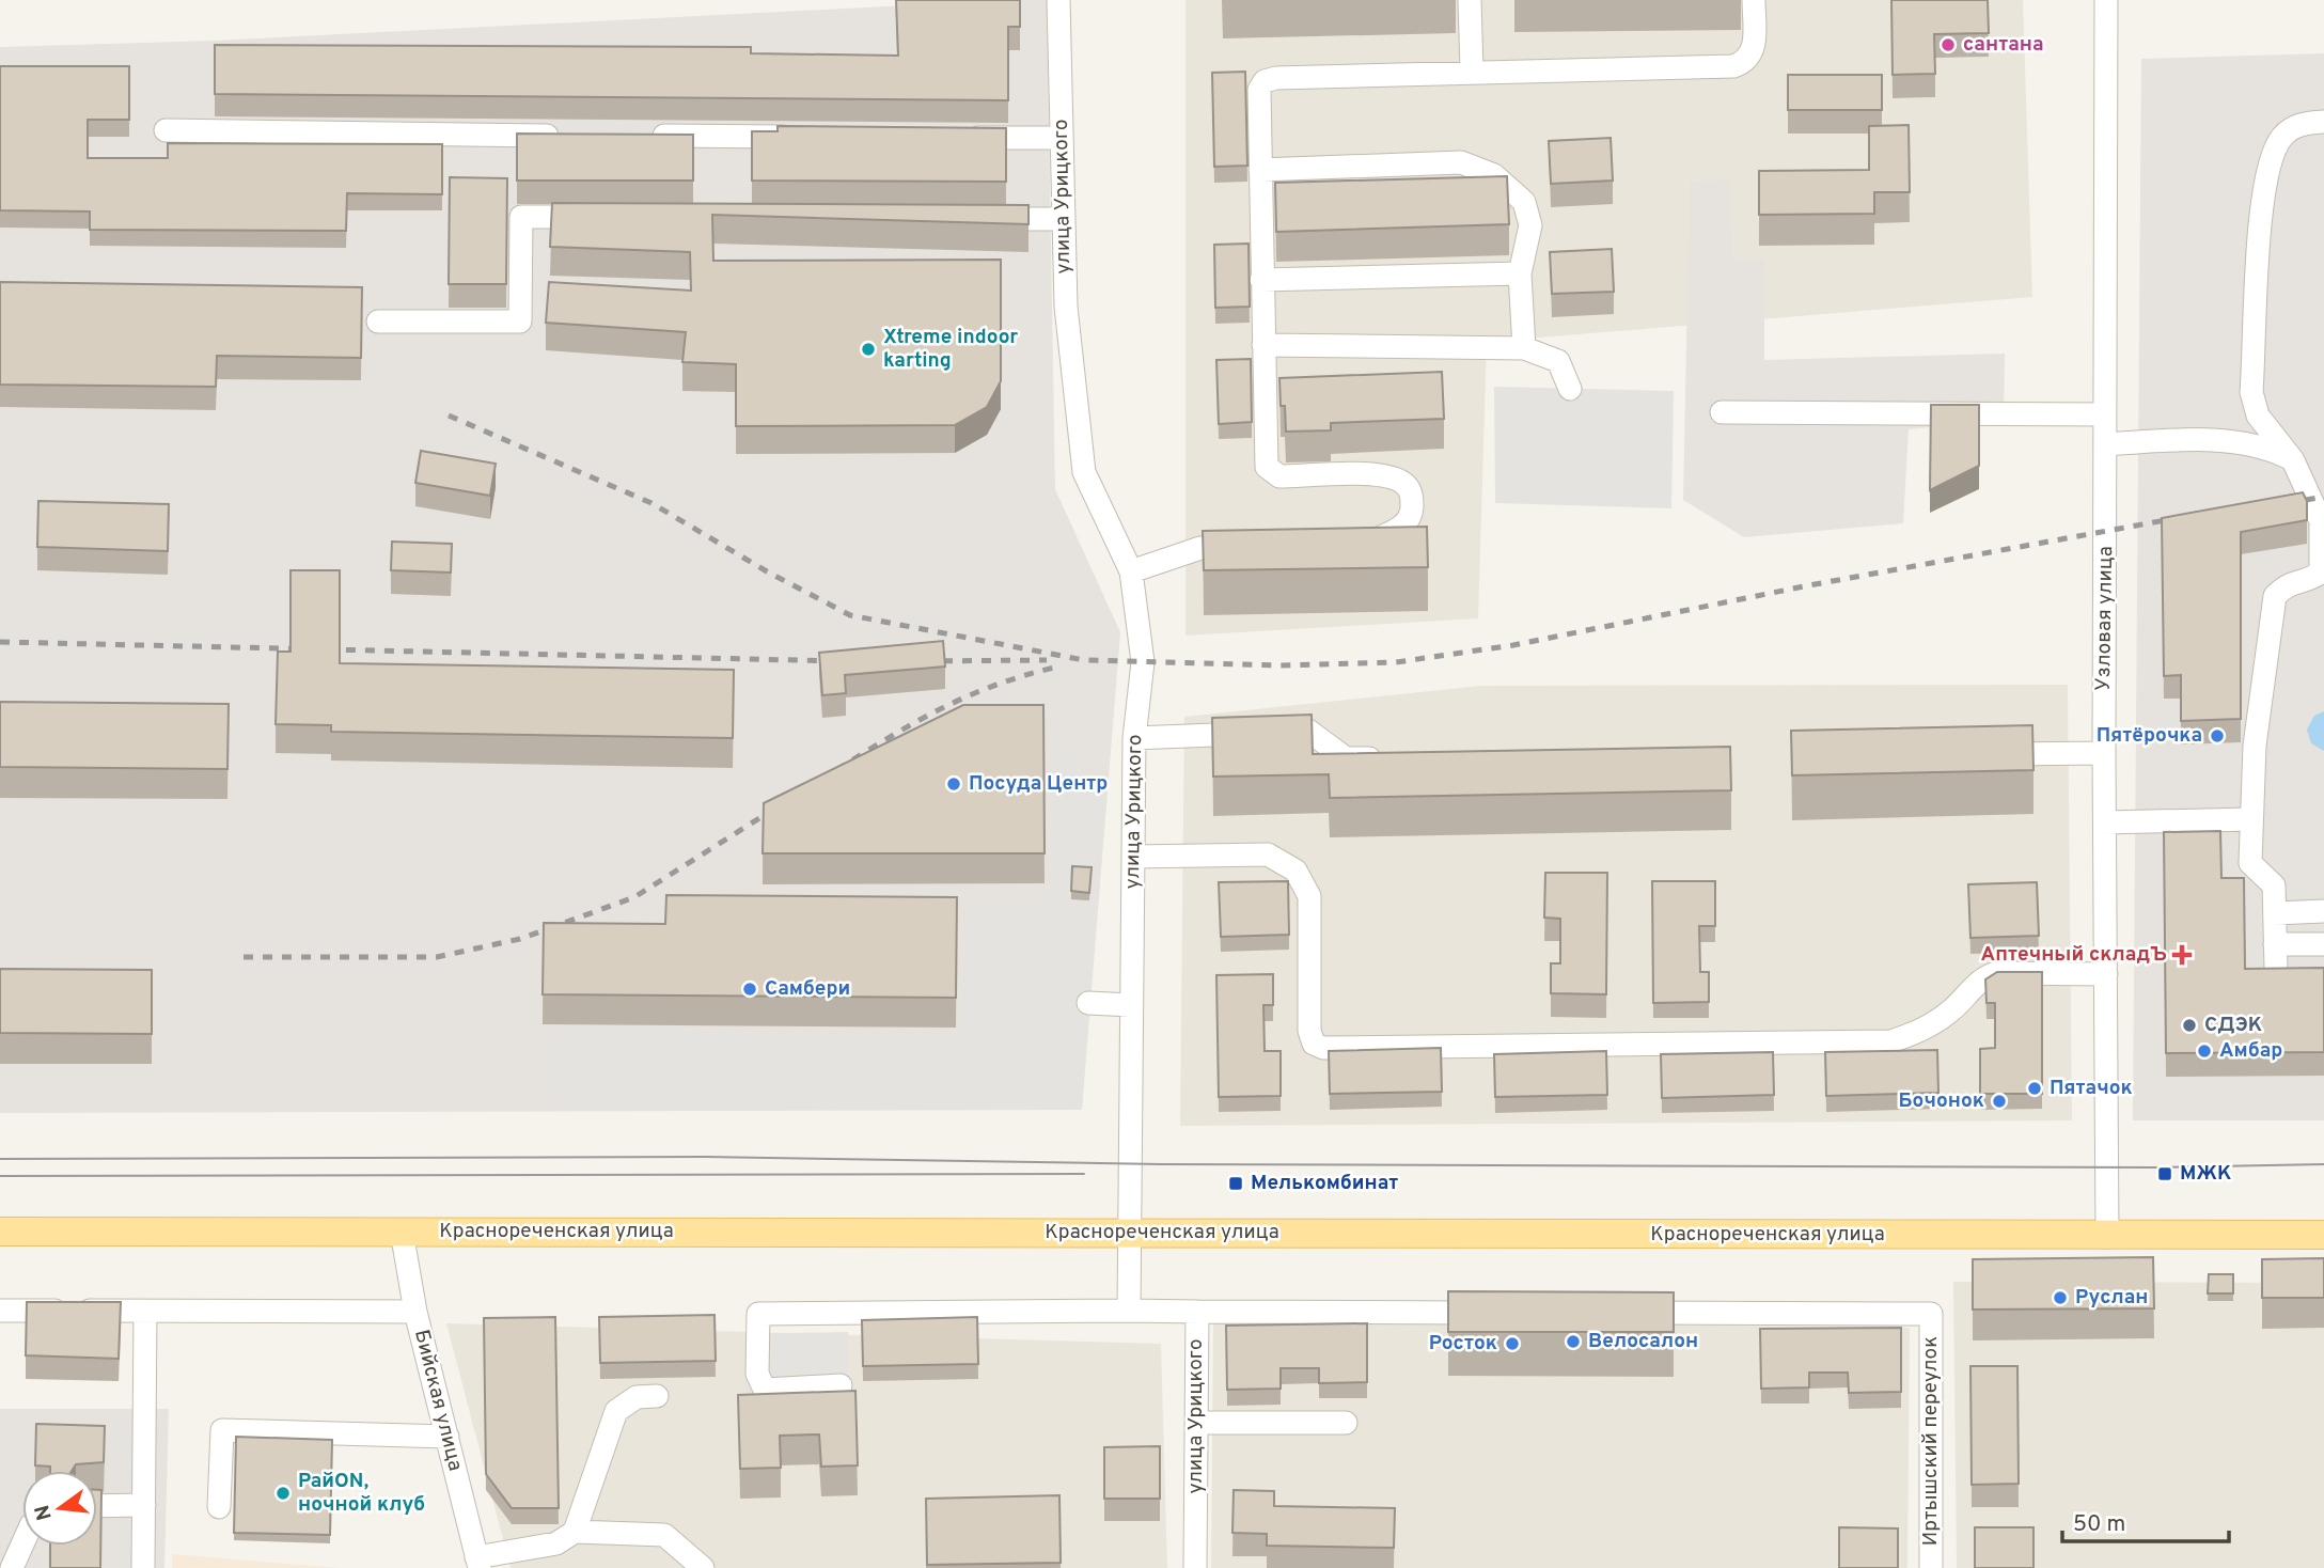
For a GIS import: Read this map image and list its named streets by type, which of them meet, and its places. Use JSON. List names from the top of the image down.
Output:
{
  "streets": {
    "main road": ["Краснореченская улица"],
    "street": [
      "улица Урицкого",
      "Узловая улица",
      "Бийская улица",
      "Иртышский переулок"
    ]
  },
  "crossings": [
    ["улица Урицкого", "Краснореченская улица"],
    ["Узловая улица", "Краснореченская улица"],
    ["Краснореченская улица", "Бийская улица"]
  ],
  "places": {
    "other": [
      "сантана",
      "Xtreme indoor karting",
      "Пятёрочка",
      "Посуда Центр",
      "Самбери",
      "СДЭК",
      "Амбар",
      "Пятачок",
      "Бочонок",
      "Руслан",
      "Велосалон",
      "Росток",
      "РайON, ночной клуб"
    ],
    "health": ["Аптечный складЪ"],
    "transit": ["МЖК", "Мелькомбинат"]
  },
  "scale_bar": "50 m",
  "north": "left"
}
